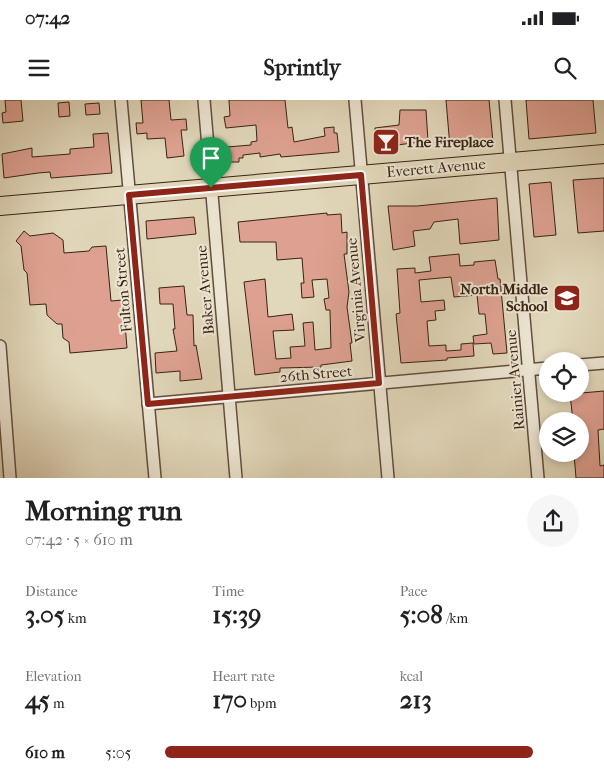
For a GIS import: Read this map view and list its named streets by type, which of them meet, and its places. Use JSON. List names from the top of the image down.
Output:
{
  "streets": {
    "main road": ["Everett Avenue"],
    "street": [
      "Fulton Street",
      "Baker Avenue",
      "Virginia Avenue",
      "26th Street",
      "Rainier Avenue"
    ]
  },
  "crossings": [
    ["Everett Avenue", "Fulton Street"],
    ["Everett Avenue", "Baker Avenue"],
    ["Everett Avenue", "Virginia Avenue"],
    ["Everett Avenue", "Rainier Avenue"],
    ["Fulton Street", "26th Street"],
    ["Baker Avenue", "26th Street"],
    ["Virginia Avenue", "26th Street"],
    ["26th Street", "Rainier Avenue"]
  ],
  "places": {
    "bar": ["The Fireplace"],
    "school or university": ["North Middle School"]
  },
  "page": {
    "status": "07:42",
    "header": "Sprintly",
    "heading": ["Morning run", "07:42 · 5 × 610 m"],
    "stats": [
      ["Distance", "3.05 km"],
      ["Time", "15:39"],
      ["Pace", "5:08 /km"],
      ["Elevation", "45 m"],
      ["Heart rate", "170 bpm"],
      ["kcal", "213"]
    ],
    "list": [
      {
        "name": "610 m",
        "note": "5:05"
      }
    ]
  }
}
